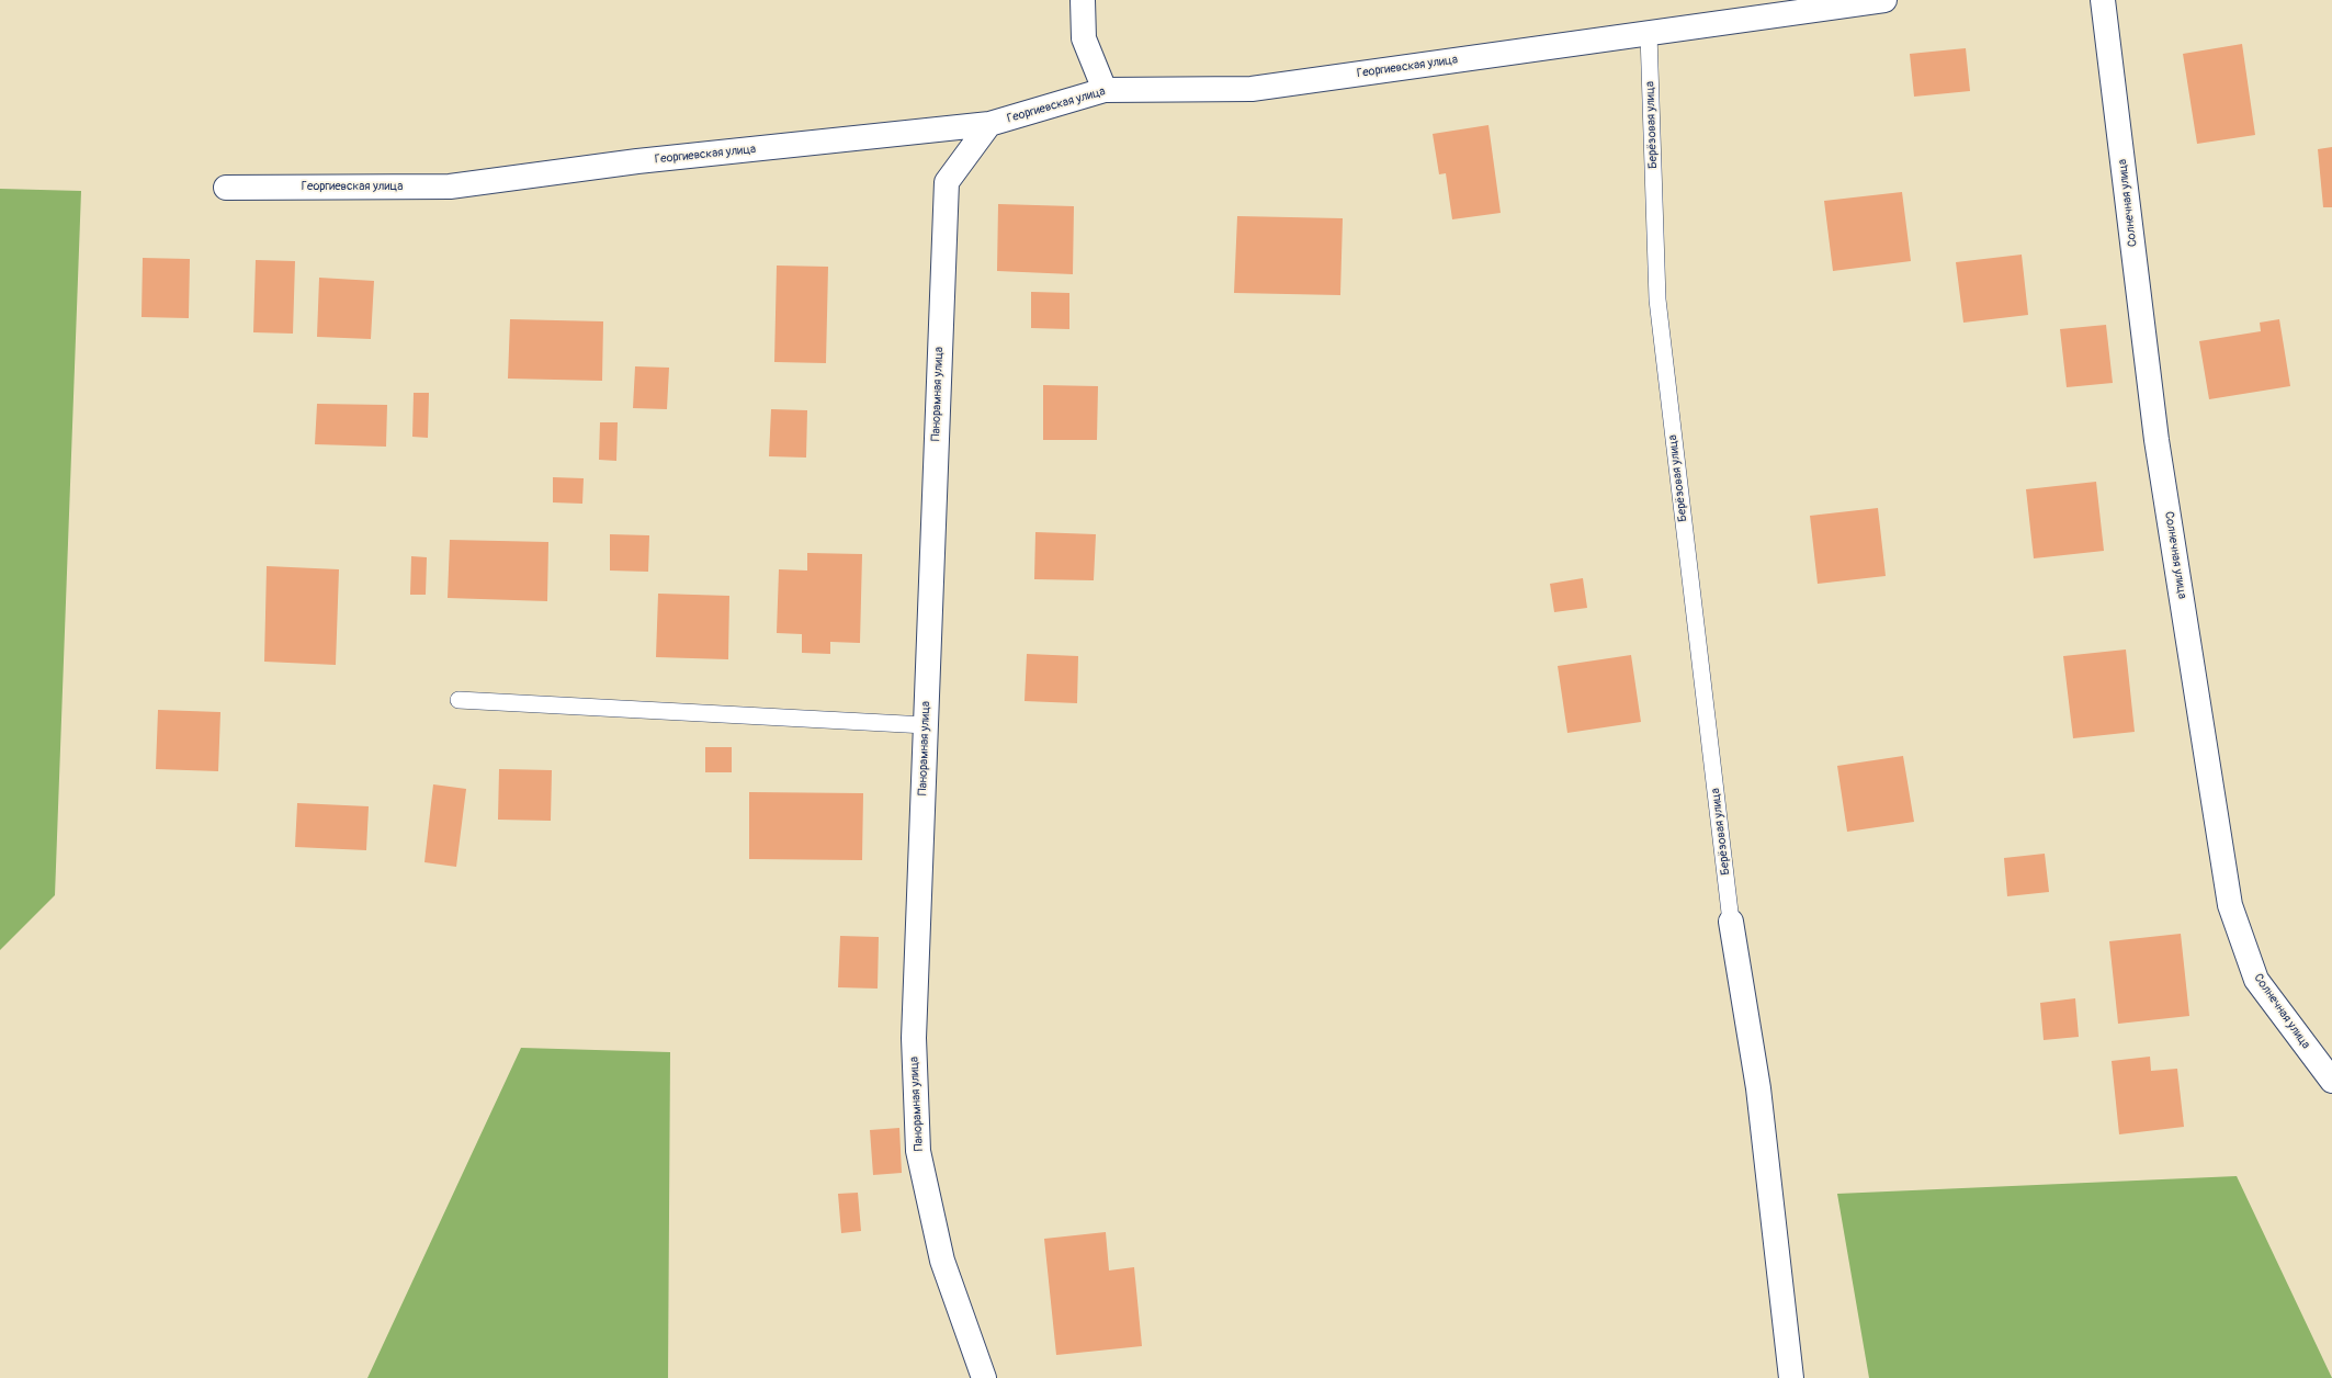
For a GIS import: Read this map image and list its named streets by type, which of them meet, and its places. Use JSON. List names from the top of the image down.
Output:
{
  "streets": {
    "street": ["Георгиевская улица", "Солнечная улица", "Панорамная улица"],
    "lane": ["Берёзовая улица"]
  },
  "crossings": [
    ["Георгиевская улица", "Берёзовая улица"],
    ["Георгиевская улица", "Панорамная улица"]
  ]
}
